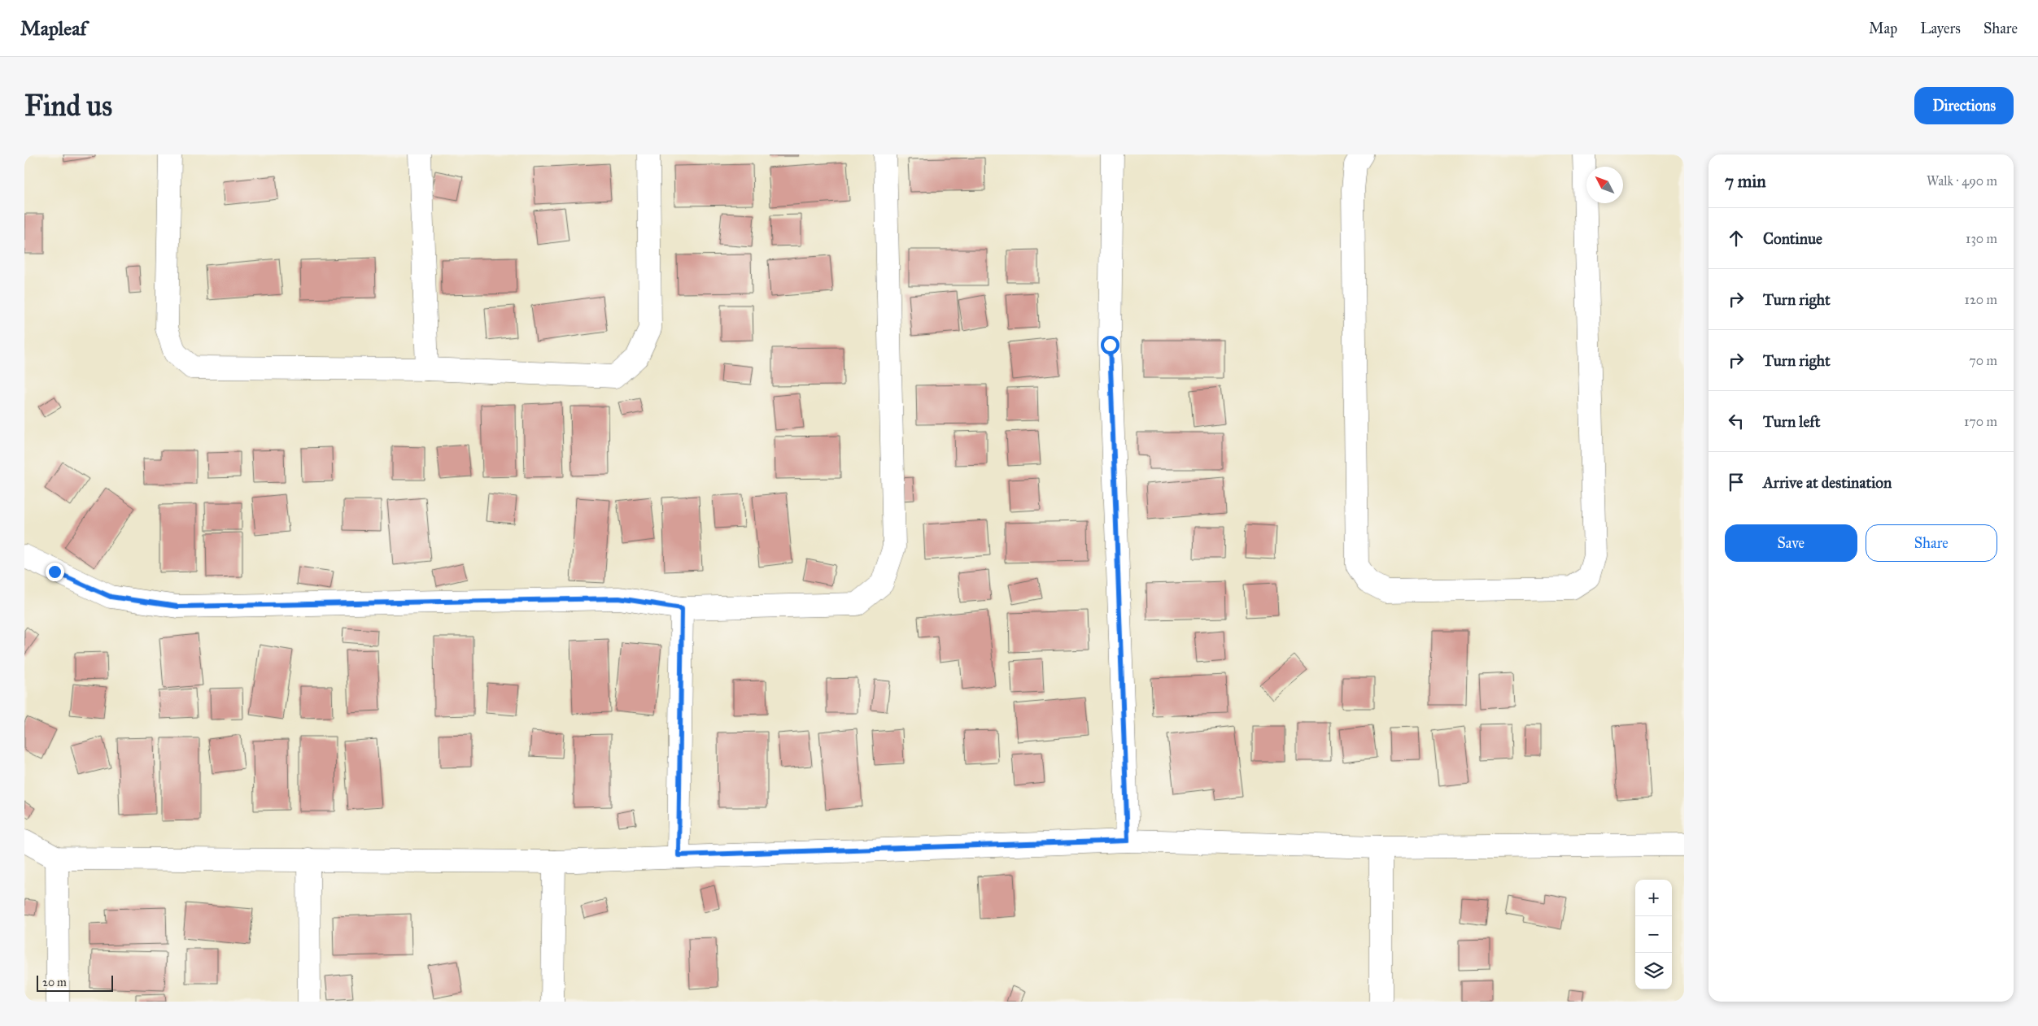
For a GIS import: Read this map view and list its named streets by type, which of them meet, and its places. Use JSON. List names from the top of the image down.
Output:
{
  "scale_bar": "20 m",
  "north": "top left",
  "page": {
    "header": "Mapleaf",
    "nav": ["Map", "Layers", "Share"],
    "buttons": [
      "Directions",
      ["Save", "Share"]
    ],
    "title": "Find us",
    "heading": ["7 min", "Walk · 490 m"],
    "list": [
      ["Continue", "130 m"],
      ["Turn right", "120 m"],
      ["Turn right", "70 m"],
      ["Turn left", "170 m"],
      "Arrive at destination"
    ],
    "map_buttons": ["+", "−"],
    "scale": "20 m"
  }
}
